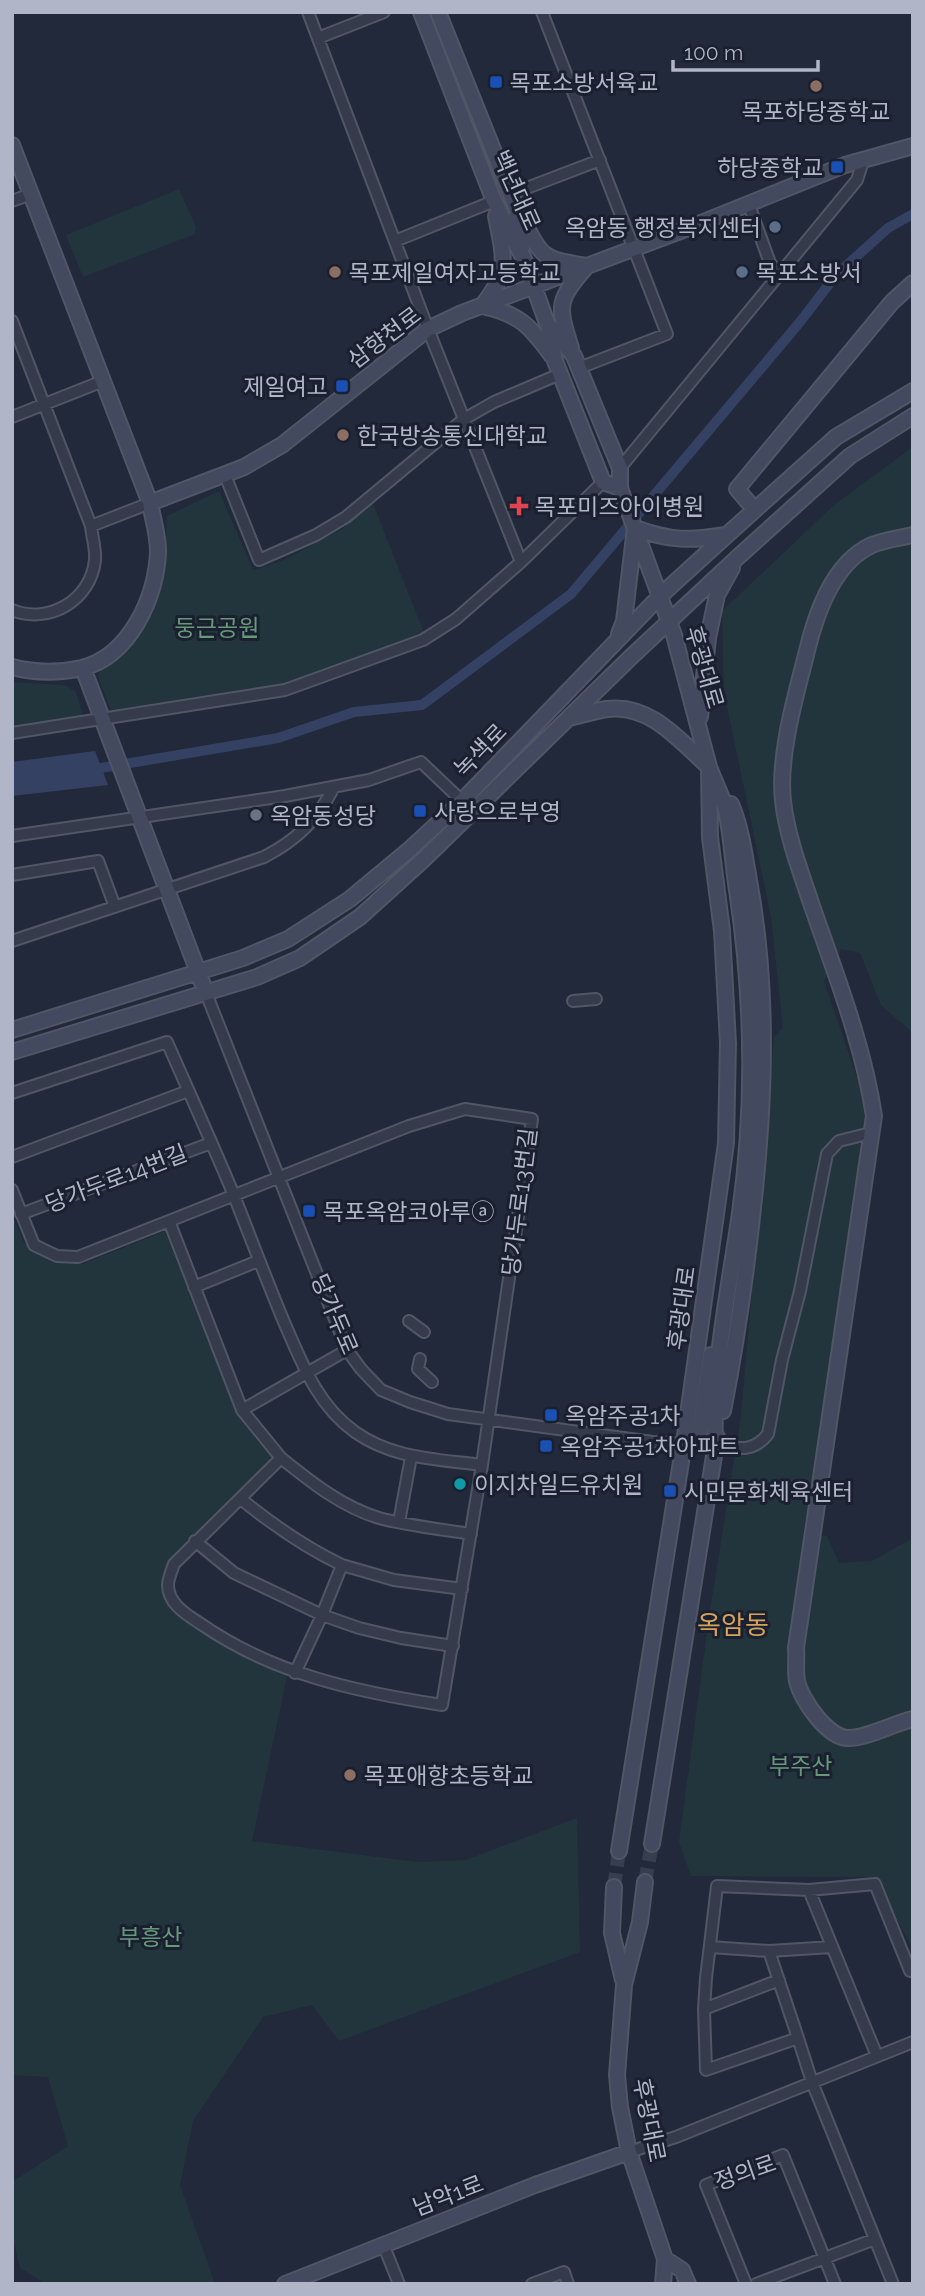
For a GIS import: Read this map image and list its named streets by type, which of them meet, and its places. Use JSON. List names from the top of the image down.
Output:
{
  "streets": {
    "street": [
      "백년대로",
      "삼향천로",
      "후광대로",
      "녹색로",
      "당가두로14번길",
      "당가두로13번길",
      "당가두로",
      "정의로",
      "남악1로"
    ]
  },
  "crossings": [
    ["후광대로", "녹색로"],
    ["후광대로", "당가두로"],
    ["후광대로", "남악1로"],
    ["녹색로", "당가두로"],
    ["당가두로13번길", "당가두로"]
  ],
  "districts": ["옥암동"],
  "parks": ["둥근공원", "부주산", "부흥산"],
  "places": {
    "transit": [
      "목포소방서육교",
      "하당중학교",
      "제일여고",
      "사랑으로부영",
      "목포옥암코아루ⓐ",
      "옥암주공1차",
      "옥암주공1차아파트",
      "시민문화체육센터"
    ],
    "other": [
      "목포하당중학교",
      "옥암동 행정복지센터",
      "목포제일여자고등학교",
      "목포소방서",
      "한국방송통신대학교",
      "옥암동성당",
      "이지차일드유치원",
      "목포애향초등학교"
    ],
    "health": ["목포미즈아이병원"]
  },
  "scale_bar": "100 m"
}
